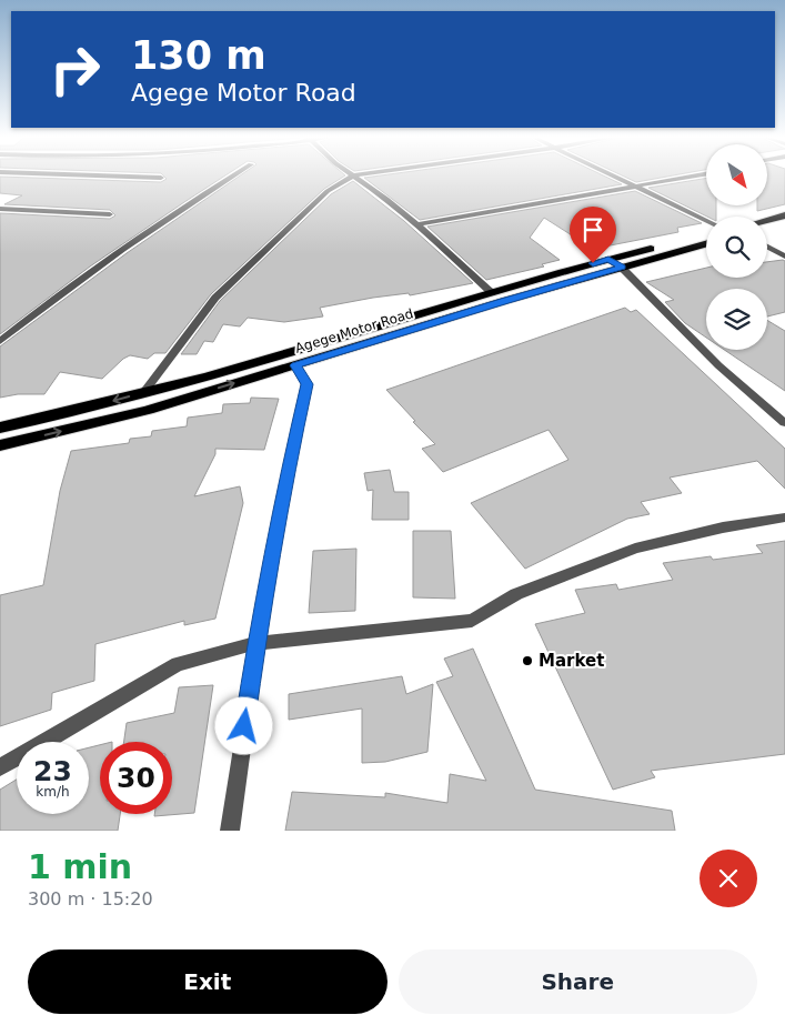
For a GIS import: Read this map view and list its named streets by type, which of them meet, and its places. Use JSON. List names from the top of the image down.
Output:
{
  "streets": {
    "highway": ["Agege Motor Road"]
  },
  "places": ["Market"],
  "north": "bottom right",
  "page": {
    "turn": ["130 m", "Agege Motor Road"],
    "speed": "23 km/h",
    "limit": "30",
    "heading": ["1 min", "300 m · 15:20"],
    "buttons": ["Exit", "Share"]
  }
}
